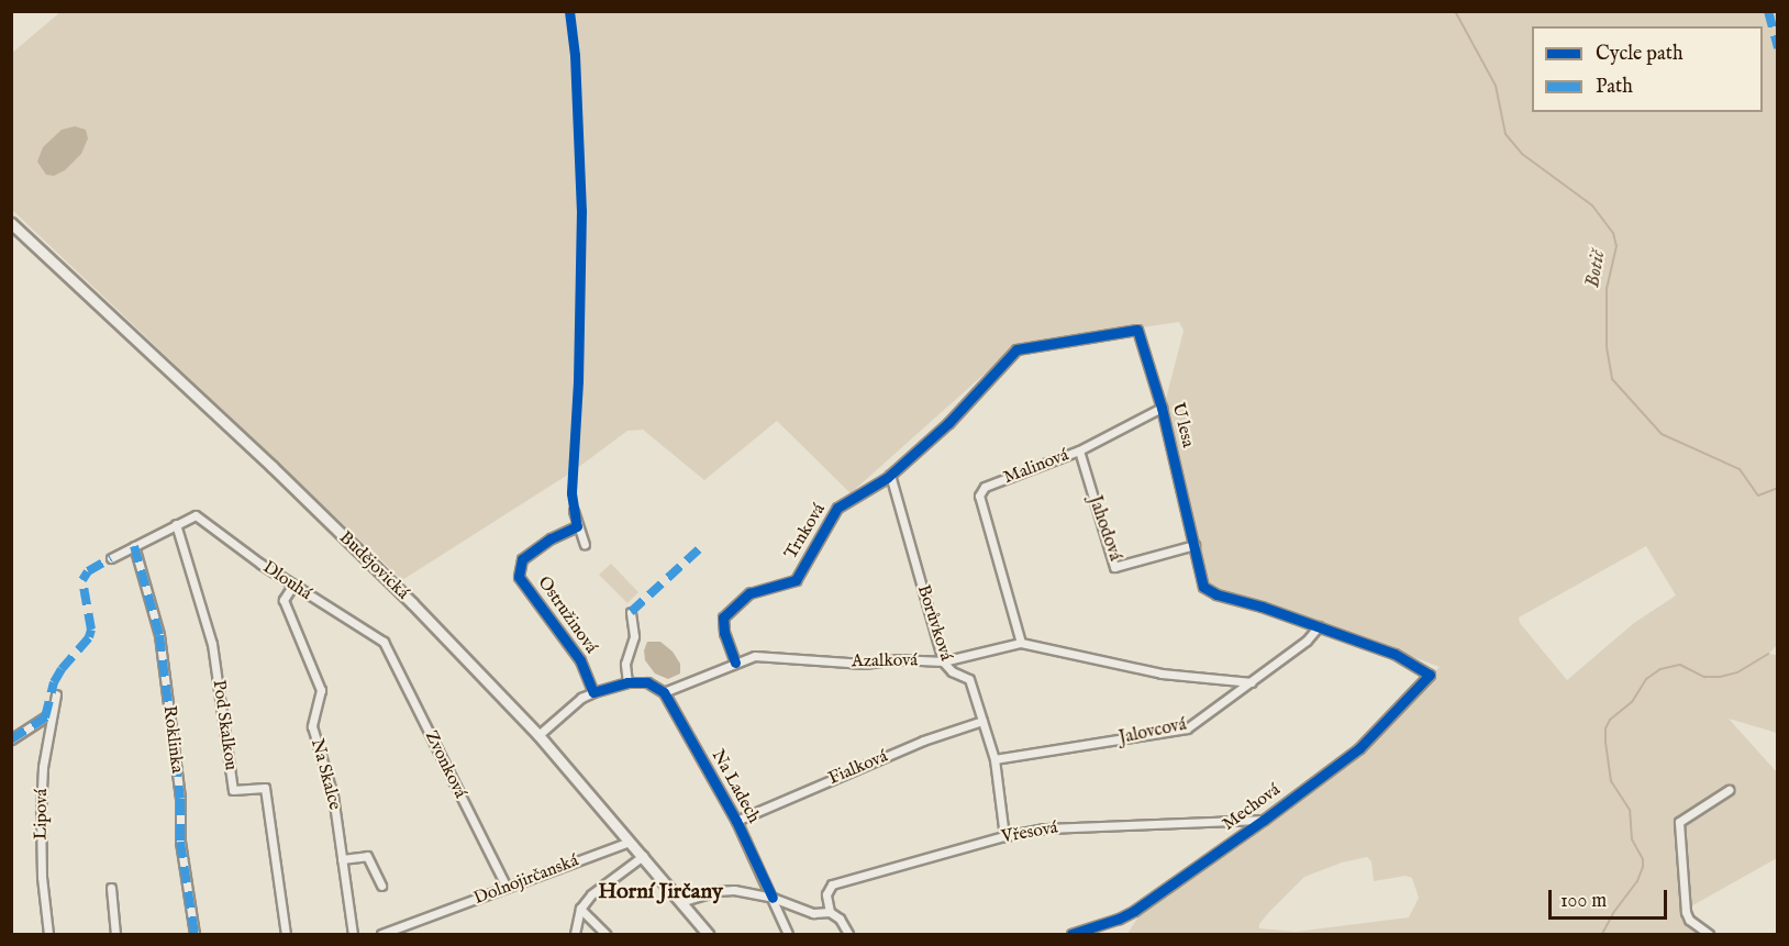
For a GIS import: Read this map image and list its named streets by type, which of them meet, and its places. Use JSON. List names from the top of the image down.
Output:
{
  "streets": {
    "main road": ["Budějovická"],
    "street": [
      "U lesa",
      "Malinová",
      "Jahodová",
      "Trnková",
      "Dlouhá",
      "Ostružinová",
      "Borůvková",
      "Azalková",
      "Pod Skalkou",
      "Jalovcová",
      "Roklinka",
      "Zvonková",
      "Fialková",
      "Na Skalce",
      "Na Ladech",
      "Mechová",
      "Lipová",
      "Vřesová",
      "Dolnojirčanská"
    ]
  },
  "crossings": [
    ["U lesa", "Malinová"],
    ["U lesa", "Jahodová"],
    ["U lesa", "Trnková"],
    ["U lesa", "Borůvková"],
    ["U lesa", "Jalovcová"],
    ["U lesa", "Mechová"],
    ["Malinová", "Jahodová"],
    ["Malinová", "Azalková"],
    ["Trnková", "Borůvková"],
    ["Trnková", "Azalková"],
    ["Budějovická", "Dolnojirčanská"],
    ["Dlouhá", "Pod Skalkou"],
    ["Dlouhá", "Zvonková"],
    ["Dlouhá", "Na Skalce"],
    ["Borůvková", "Azalková"],
    ["Borůvková", "Jalovcová"],
    ["Borůvková", "Fialková"],
    ["Borůvková", "Vřesová"],
    ["Azalková", "Jalovcová"],
    ["Azalková", "Na Ladech"],
    ["Zvonková", "Dolnojirčanská"],
    ["Fialková", "Na Ladech"],
    ["Mechová", "Vřesová"]
  ],
  "districts": ["Horní Jirčany"],
  "water": ["Botič"],
  "legend": ["Cycle path", "Path"],
  "scale_bar": "100 m"
}
